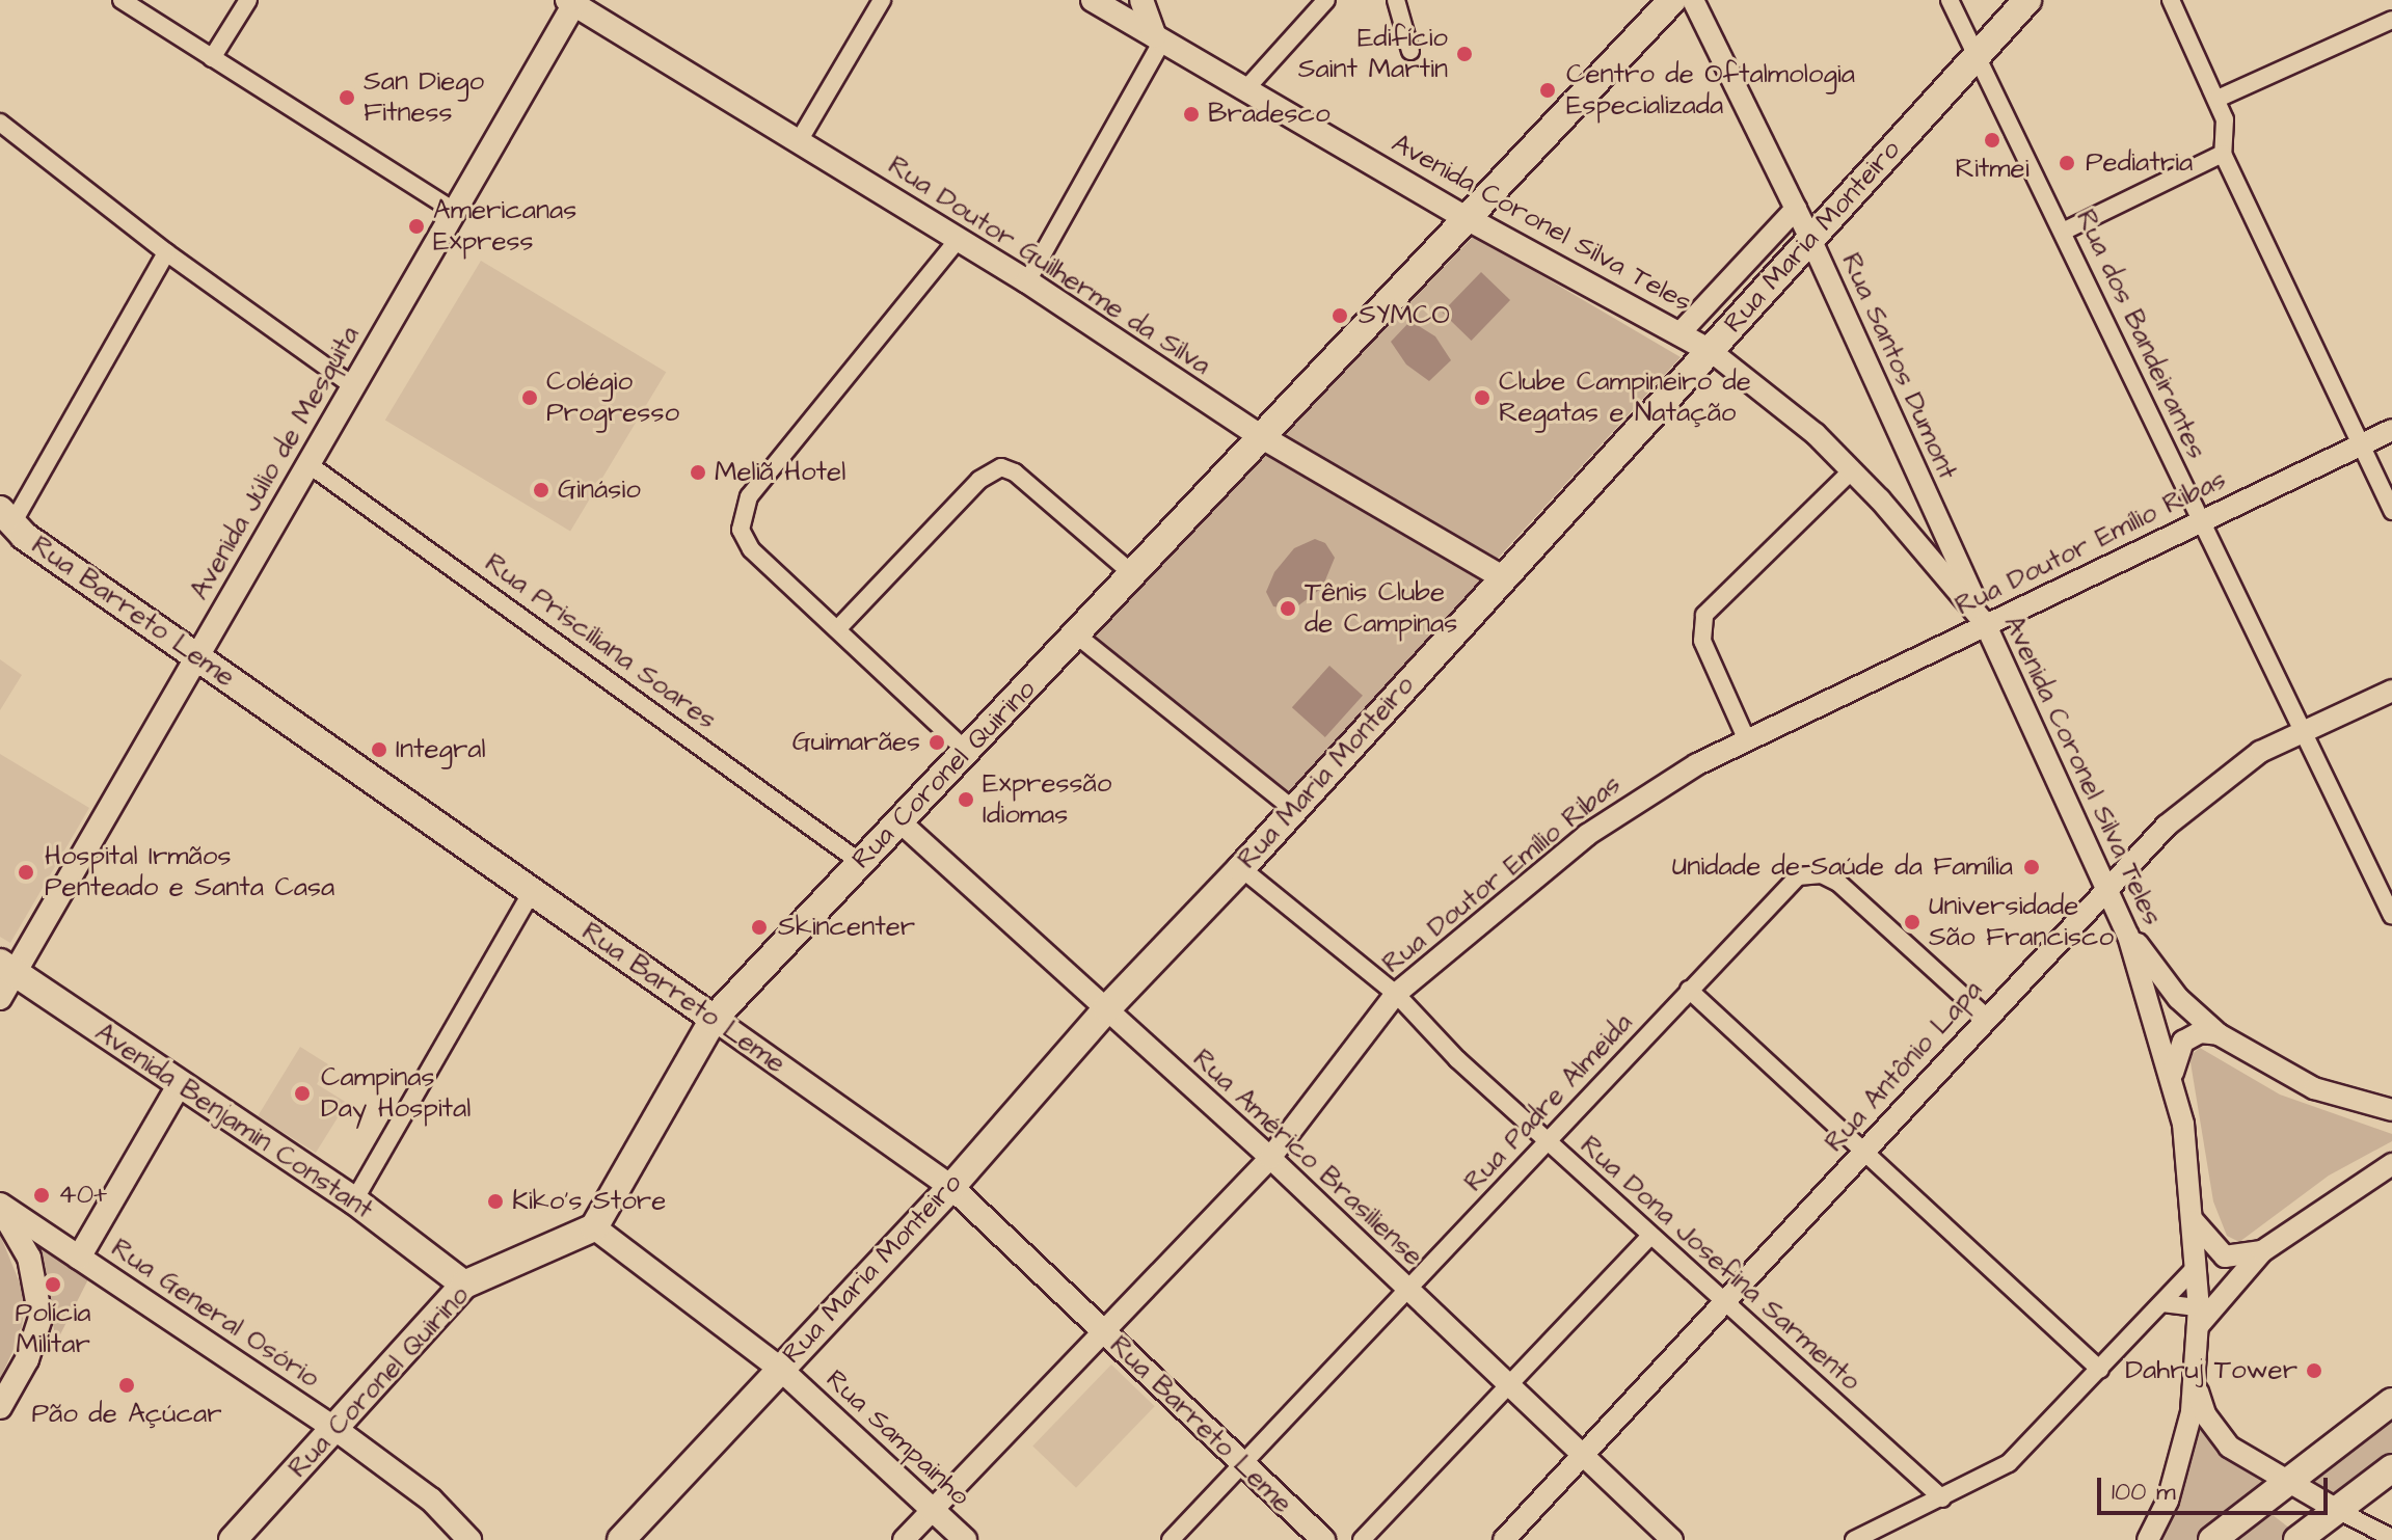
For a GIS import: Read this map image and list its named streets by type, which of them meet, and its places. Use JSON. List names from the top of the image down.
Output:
{
  "streets": {
    "main road": [
      "Avenida Coronel Silva Teles",
      "Rua Maria Monteiro",
      "Rua Doutor Guilherme da Silva",
      "Avenida Júlio de Mesquita",
      "Rua Barreto Leme",
      "Rua Coronel Quirino",
      "Avenida Benjamin Constant",
      "Rua General Osório",
      "Rua Sampainho"
    ],
    "street": [
      "Rua dos Bandeirantes",
      "Rua Santos Dumont",
      "Rua Doutor Emílio Ribas",
      "Rua Prisciliana Soares",
      "Rua Antônio Lapa",
      "Rua Padre Almeida",
      "Rua Américo Brasiliense",
      "Rua Dona Josefina Sarmento"
    ]
  },
  "crossings": [
    ["Avenida Coronel Silva Teles", "Rua Maria Monteiro"],
    ["Avenida Coronel Silva Teles", "Rua Santos Dumont"],
    ["Avenida Coronel Silva Teles", "Rua Doutor Emílio Ribas"],
    ["Avenida Coronel Silva Teles", "Rua Coronel Quirino"],
    ["Avenida Coronel Silva Teles", "Rua Antônio Lapa"],
    ["Rua Maria Monteiro", "Rua Doutor Guilherme da Silva"],
    ["Rua Maria Monteiro", "Rua dos Bandeirantes"],
    ["Rua Maria Monteiro", "Rua Santos Dumont"],
    ["Rua Maria Monteiro", "Rua Barreto Leme"],
    ["Rua Maria Monteiro", "Rua Américo Brasiliense"],
    ["Rua Maria Monteiro", "Rua Dona Josefina Sarmento"],
    ["Rua Maria Monteiro", "Rua Sampainho"],
    ["Rua Doutor Guilherme da Silva", "Avenida Júlio de Mesquita"],
    ["Rua Doutor Guilherme da Silva", "Rua Coronel Quirino"],
    ["Rua dos Bandeirantes", "Rua Doutor Emílio Ribas"],
    ["Rua dos Bandeirantes", "Rua Antônio Lapa"],
    ["Rua Santos Dumont", "Rua Doutor Emílio Ribas"],
    ["Avenida Júlio de Mesquita", "Rua Barreto Leme"],
    ["Avenida Júlio de Mesquita", "Rua Prisciliana Soares"],
    ["Avenida Júlio de Mesquita", "Avenida Benjamin Constant"],
    ["Rua Doutor Emílio Ribas", "Rua Barreto Leme"],
    ["Rua Doutor Emílio Ribas", "Rua Américo Brasiliense"],
    ["Rua Doutor Emílio Ribas", "Rua Dona Josefina Sarmento"],
    ["Rua Doutor Emílio Ribas", "Rua Sampainho"],
    ["Rua Barreto Leme", "Rua Coronel Quirino"],
    ["Rua Barreto Leme", "Rua Padre Almeida"],
    ["Rua Prisciliana Soares", "Rua Coronel Quirino"],
    ["Rua Coronel Quirino", "Avenida Benjamin Constant"],
    ["Rua Coronel Quirino", "Rua Américo Brasiliense"],
    ["Rua Coronel Quirino", "Rua General Osório"],
    ["Rua Coronel Quirino", "Rua Sampainho"],
    ["Rua Antônio Lapa", "Rua Padre Almeida"],
    ["Rua Antônio Lapa", "Rua Américo Brasiliense"],
    ["Rua Antônio Lapa", "Rua Dona Josefina Sarmento"],
    ["Rua Padre Almeida", "Rua Américo Brasiliense"],
    ["Rua Padre Almeida", "Rua Dona Josefina Sarmento"]
  ],
  "places": [
    "Edifício Saint Martin",
    "Centro de Oftalmologia Especializada",
    "San Diego Fitness",
    "Bradesco",
    "Ritmei",
    "Pediatria",
    "Americanas Express",
    "SYMCO",
    "Colégio Progresso",
    "Clube Campineiro de Regatas e Natação",
    "Meliã Hotel",
    "Ginásio",
    "Tênis Clube de Campinas",
    "Guimarães",
    "Integral",
    "Expressão Idiomas",
    "Unidade de Saúde da Família",
    "Hospital Irmãos Penteado e Santa Casa",
    "Universidade São Francisco",
    "Skincenter",
    "Campinas Day Hospital",
    "40+",
    "Kiko's Store",
    "Polícia Militar",
    "Dahruj Tower",
    "Pão de Açúcar"
  ],
  "scale_bar": "100 m"
}
